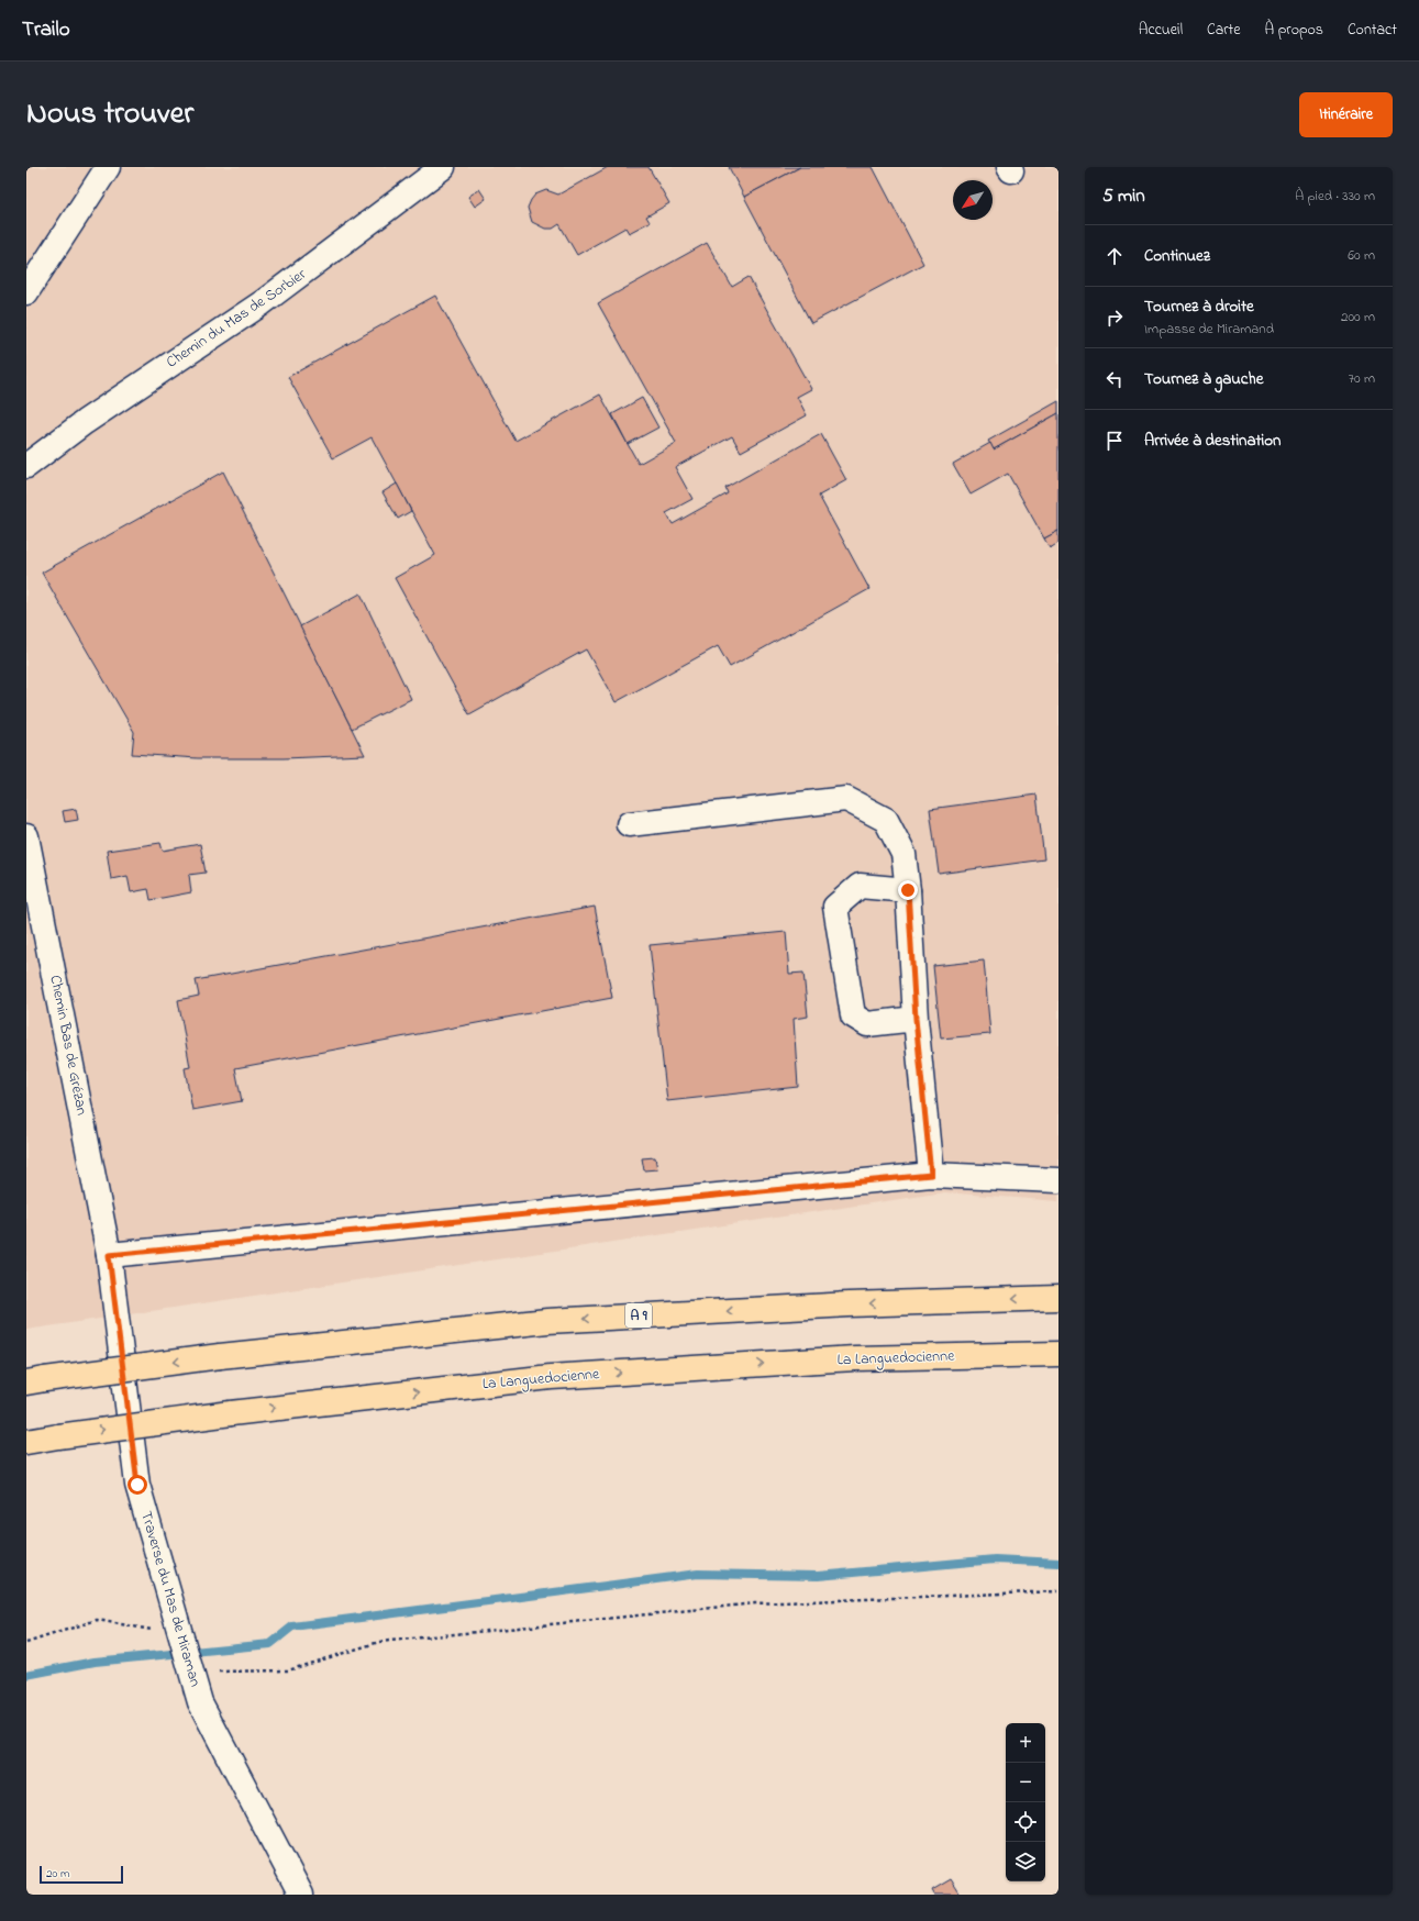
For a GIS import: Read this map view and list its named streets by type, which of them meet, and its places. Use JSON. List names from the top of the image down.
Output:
{
  "streets": {
    "highway": ["A 9", "La Languedocienne"],
    "street": ["Chemin du Mas de Sorbier", "Chemin Bas de Grézan", "Traverse du Mas de Miraman"]
  },
  "crossings": [
    ["Chemin Bas de Grézan", "Traverse du Mas de Miraman"]
  ],
  "scale_bar": "20 m",
  "north": "bottom left",
  "page": {
    "header": "Trailo",
    "nav": [
      "Accueil",
      "Carte",
      "À propos",
      "Contact"
    ],
    "title": "Nous trouver",
    "buttons": "Itinéraire",
    "heading": ["5 min", "À pied · 330 m"],
    "list": [
      ["Continuez", "60 m"],
      ["Tournez à droite", "Impasse de Miramand", "200 m"],
      ["Tournez à gauche", "70 m"],
      "Arrivée à destination"
    ],
    "map_buttons": ["+", "−"],
    "scale": "20 m"
  }
}
